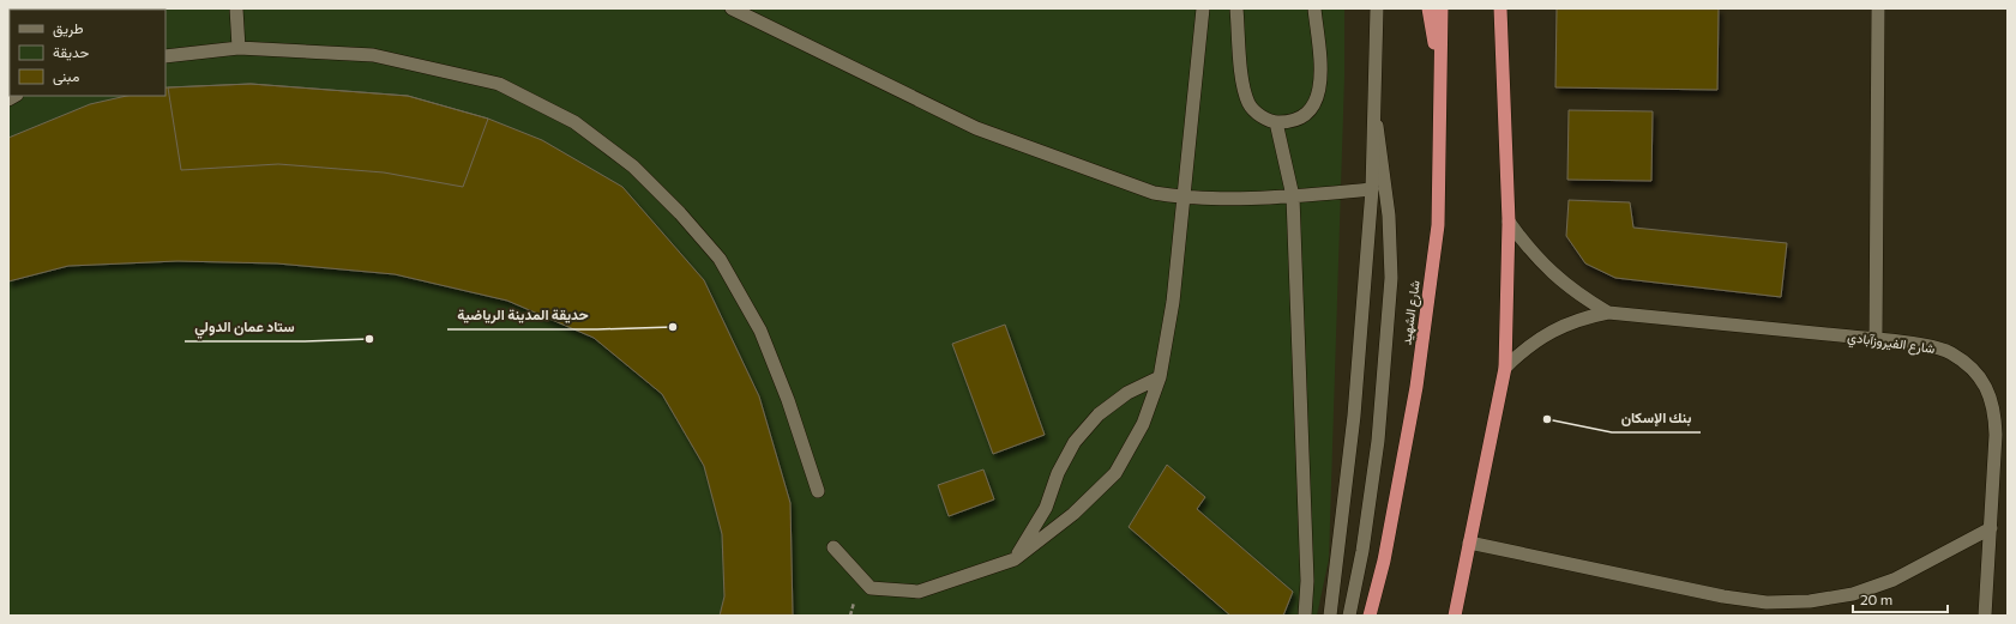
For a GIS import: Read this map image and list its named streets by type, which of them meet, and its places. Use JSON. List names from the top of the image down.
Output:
{
  "streets": {
    "highway": ["شارع الشهيد"],
    "street": ["شارع الفيروزآبادي"]
  },
  "places": ["حديقة المدينة الرياضية", "ستاد عمان الدولي", "بنك الإسكان"],
  "legend": ["طريق", "حديقة", "مبنى"],
  "scale_bar": "20 m"
}
